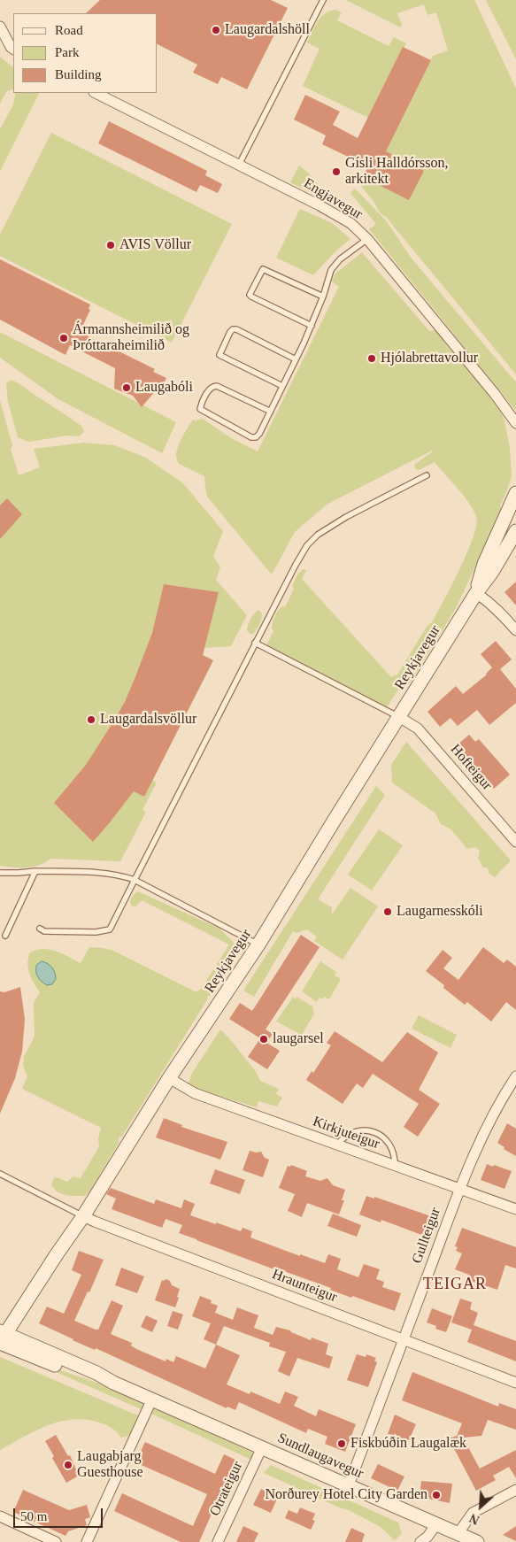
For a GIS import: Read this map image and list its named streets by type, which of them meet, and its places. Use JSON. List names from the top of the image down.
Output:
{
  "streets": {
    "street": [
      "Engjavegur",
      "Reykjavegur",
      "Hofteigur",
      "Kirkjuteigur",
      "Gullteigur",
      "Hraunteigur",
      "Sundlaugavegur",
      "Otrateigur"
    ]
  },
  "crossings": [
    ["Reykjavegur", "Hofteigur"],
    ["Reykjavegur", "Kirkjuteigur"],
    ["Reykjavegur", "Hraunteigur"],
    ["Reykjavegur", "Sundlaugavegur"],
    ["Kirkjuteigur", "Gullteigur"],
    ["Gullteigur", "Hraunteigur"],
    ["Gullteigur", "Sundlaugavegur"],
    ["Sundlaugavegur", "Otrateigur"]
  ],
  "districts": ["TEIGAR"],
  "places": [
    "Laugardalshöll",
    "Gísli Halldórsson, arkitekt",
    "AVIS Völlur",
    "Ármannsheimilið og Þróttaraheimilið",
    "Hjólabrettavollur",
    "Laugabóli",
    "Laugardalsvöllur",
    "Laugarnesskóli",
    "laugarsel",
    "Fiskbúðin Laugalæk",
    "Laugabjarg Guesthouse",
    "Norðurey Hotel City Garden"
  ],
  "legend": ["Road", "Park", "Building"],
  "scale_bar": "50 m",
  "north": "bottom left"
}
